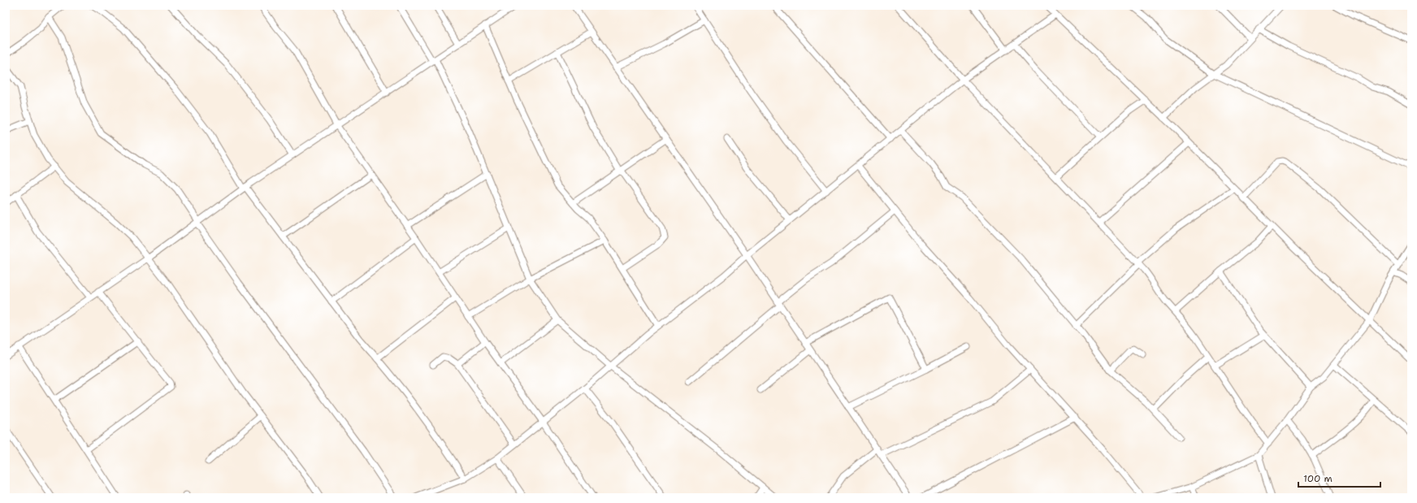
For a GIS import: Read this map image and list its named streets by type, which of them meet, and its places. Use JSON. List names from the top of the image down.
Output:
{
  "scale_bar": "100 m"
}
